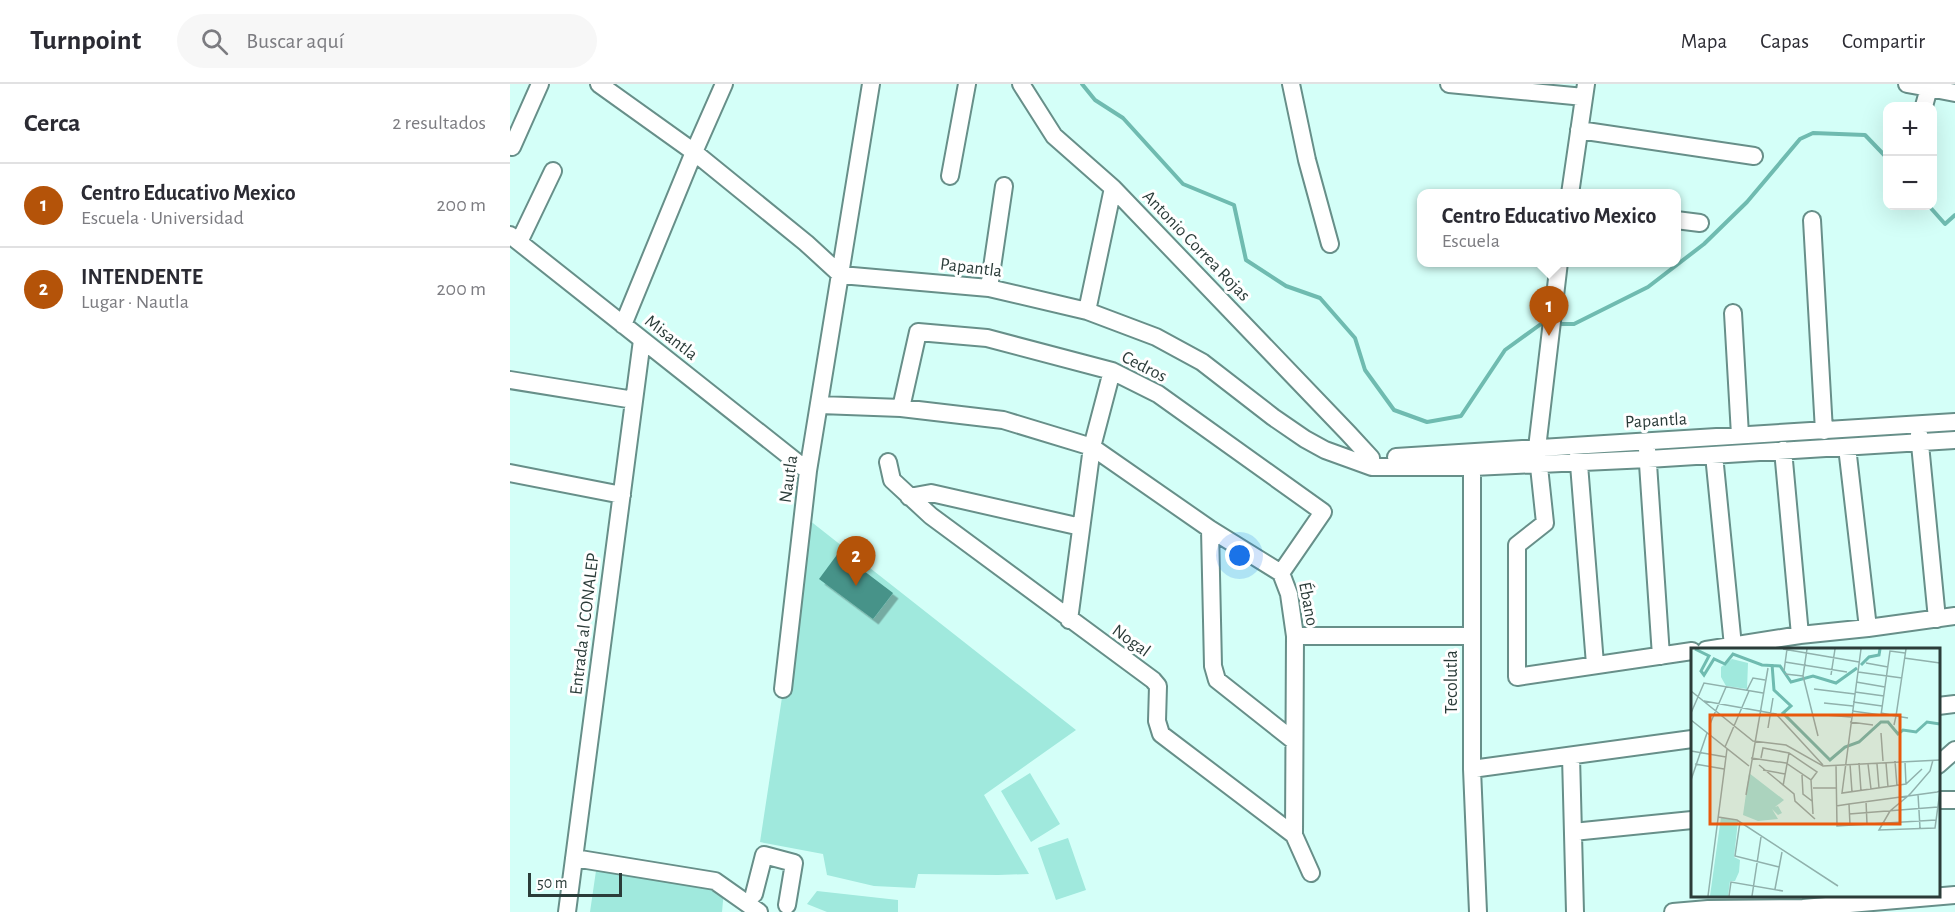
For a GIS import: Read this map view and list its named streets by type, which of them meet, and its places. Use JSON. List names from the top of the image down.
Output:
{
  "streets": {
    "street": [
      "Antonio Correa Rojas",
      "Papantla",
      "Misantla",
      "Cedros",
      "Nautla",
      "Ébano",
      "Entrada al CONALEP",
      "Nogal",
      "Tecolutla"
    ]
  },
  "crossings": [
    ["Antonio Correa Rojas", "Papantla"],
    ["Papantla", "Nautla"],
    ["Papantla", "Tecolutla"],
    ["Misantla", "Nautla"],
    ["Misantla", "Entrada al CONALEP"],
    ["Cedros", "Ébano"],
    ["Nautla", "Ébano"],
    ["Ébano", "Nogal"]
  ],
  "scale_bar": "50 m",
  "page": {
    "header": "Turnpoint",
    "search": "Buscar aquí",
    "nav": ["Mapa", "Capas", "Compartir"],
    "heading": ["Cerca", "2 resultados"],
    "map_buttons": ["+", "−"],
    "list": [
      {
        "mark": "1",
        "name": "Centro Educativo Mexico",
        "note": "Escuela · Universidad",
        "value": "200 m"
      },
      {
        "mark": "2",
        "name": "INTENDENTE",
        "note": "Lugar · Nautla",
        "value": "200 m"
      }
    ],
    "popup": ["Centro Educativo Mexico", "Escuela"],
    "pins": ["1", "2"],
    "scale": "50 m"
  }
}
